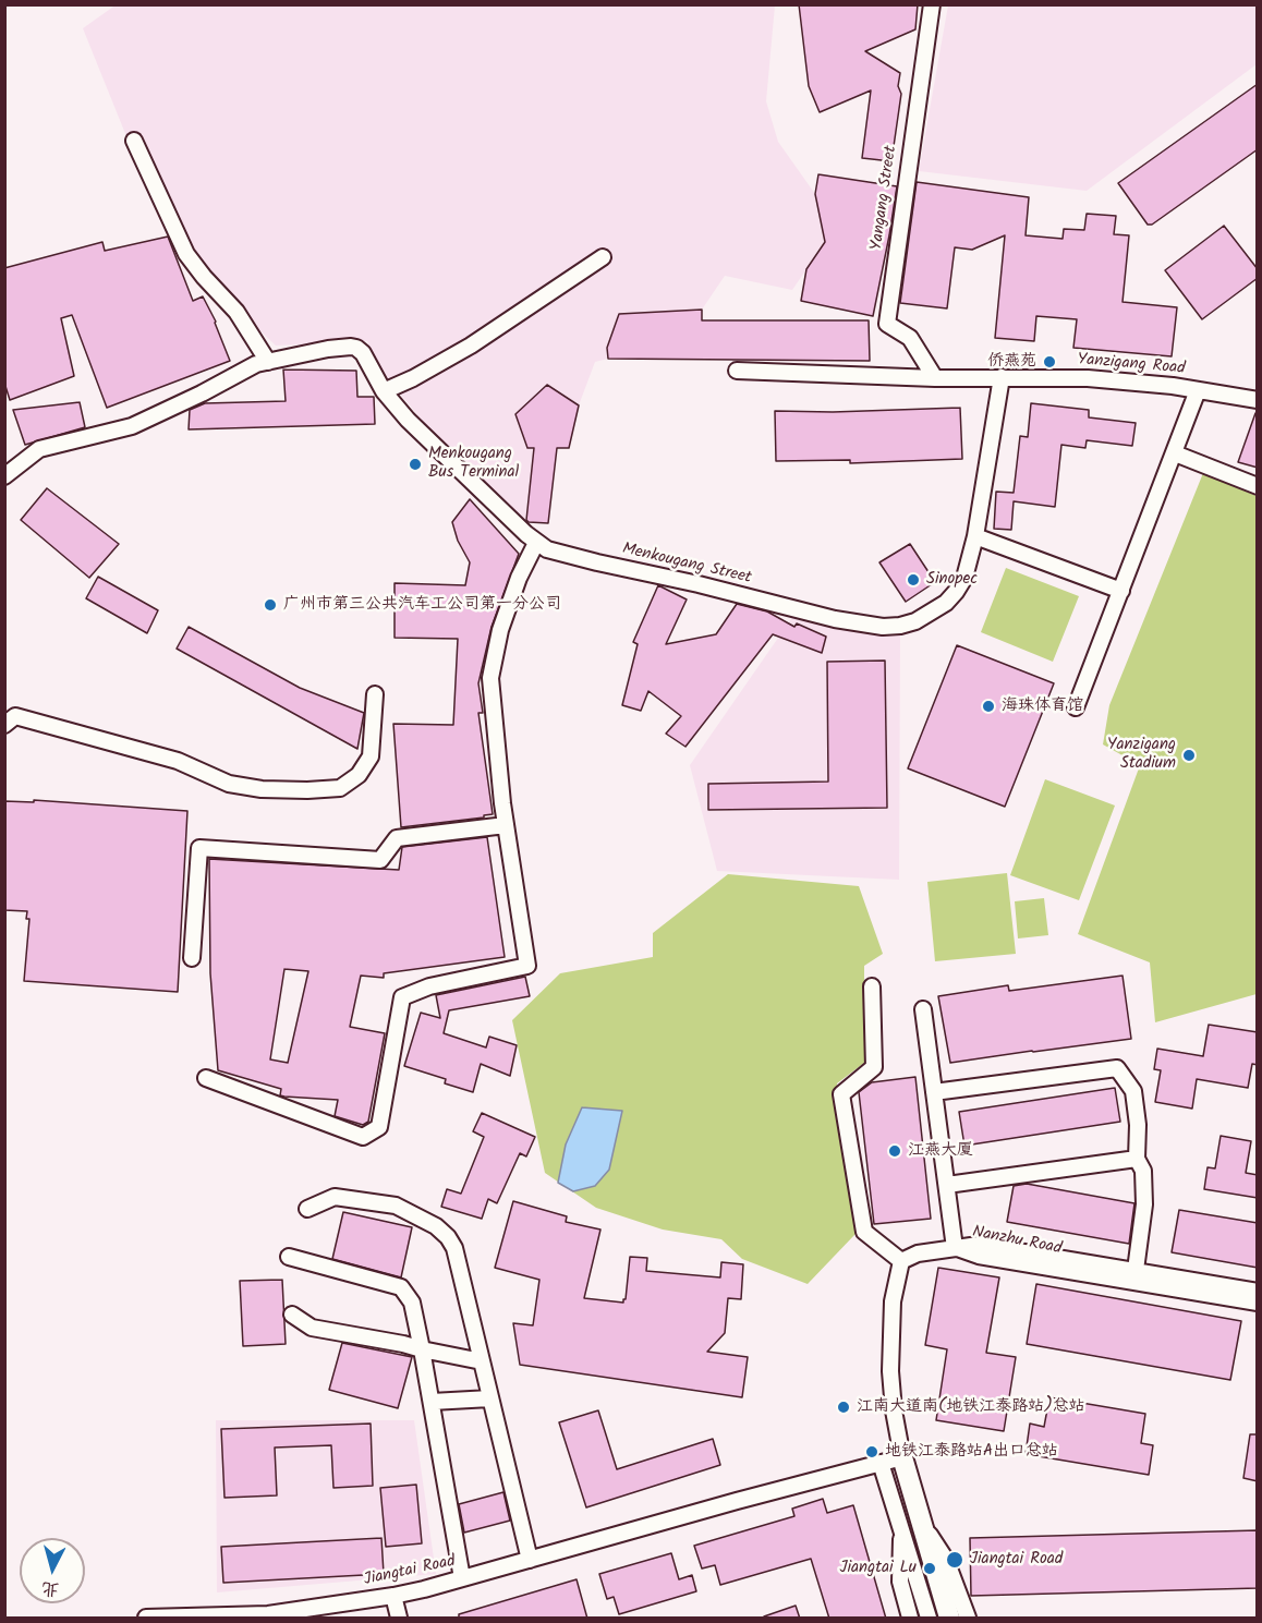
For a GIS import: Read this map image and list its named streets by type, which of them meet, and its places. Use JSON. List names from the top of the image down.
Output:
{
  "streets": {
    "street": [
      "Yangang Street",
      "Yanzigang Road",
      "Menkougang Street",
      "Nanzhu Road",
      "Jiangtai Road"
    ]
  },
  "crossings": [
    ["Yangang Street", "Yanzigang Road"],
    ["Yanzigang Road", "Menkougang Street"]
  ],
  "places": [
    "侨燕苑",
    "Menkougang Bus Terminal",
    "Sinopec",
    "广州市第三公共汽车工公司第一分公司",
    "海珠体育馆",
    "Yanzigang Stadium",
    "江燕大厦",
    "江南大道南(地铁江泰路站)总站",
    "地铁江泰路站A出口总站",
    "Jiangtai Road",
    "Jiangtai Lu"
  ],
  "north": "bottom"
}
